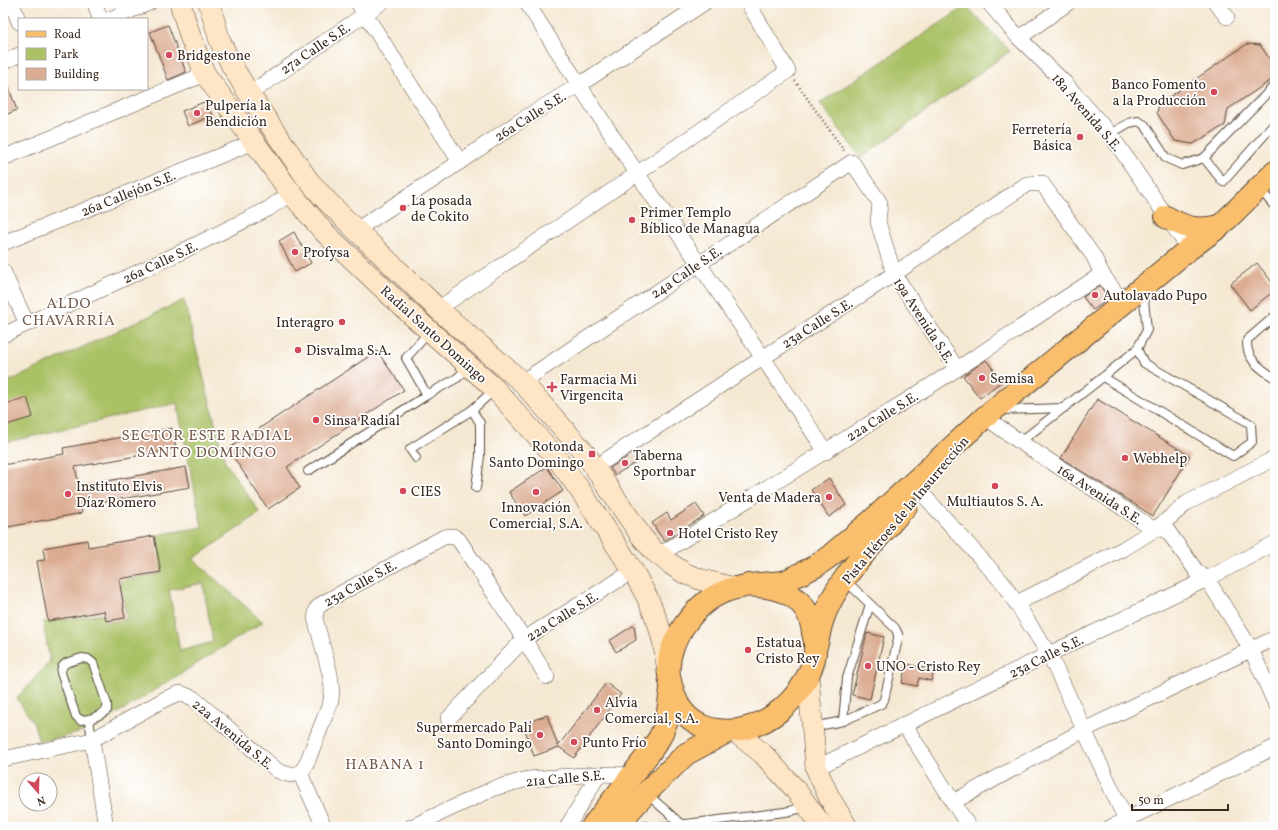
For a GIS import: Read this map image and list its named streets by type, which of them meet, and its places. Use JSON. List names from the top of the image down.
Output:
{
  "streets": {
    "main road": ["Radial Santo Domingo", "Pista Héroes de la Insurrección"],
    "street": [
      "27a Calle S.E.",
      "18a Avenida S.E.",
      "26a Calle S.E.",
      "26a Callejón S.E.",
      "24a Calle S.E.",
      "19a Avenida S.E.",
      "23a Calle S.E.",
      "22a Calle S.E.",
      "16a Avenida S.E.",
      "22a Avenida S.E.",
      "21a Calle S.E."
    ]
  },
  "crossings": [
    ["27a Calle S.E.", "Radial Santo Domingo"],
    ["18a Avenida S.E.", "Pista Héroes de la Insurrección"],
    ["26a Calle S.E.", "Radial Santo Domingo"],
    ["26a Callejón S.E.", "Radial Santo Domingo"],
    ["24a Calle S.E.", "19a Avenida S.E."],
    ["24a Calle S.E.", "Radial Santo Domingo"],
    ["19a Avenida S.E.", "23a Calle S.E."],
    ["19a Avenida S.E.", "22a Calle S.E."],
    ["23a Calle S.E.", "22a Calle S.E."],
    ["23a Calle S.E.", "16a Avenida S.E."],
    ["23a Calle S.E.", "22a Avenida S.E."],
    ["Radial Santo Domingo", "22a Calle S.E."],
    ["Radial Santo Domingo", "Pista Héroes de la Insurrección"],
    ["16a Avenida S.E.", "Pista Héroes de la Insurrección"]
  ],
  "districts": ["ALDO CHAVARRÍA", "SECTOR ESTE RADIAL SANTO DOMINGO", "HABANA 1"],
  "places": {
    "other": [
      "Bridgestone",
      "Banco Fomento a la Producción",
      "Pulpería la Bendición",
      "Ferretería Básica",
      "La posada de Cokito",
      "Primer Templo Bíblico de Managua",
      "Profysa",
      "Autolavado Pupo",
      "Interagro",
      "Disvalma S.A.",
      "Semisa",
      "Sinsa Radial",
      "Webhelp",
      "Taberna Sportnbar",
      "Multiautos S. A.",
      "CIES",
      "Innovación Comercial, S.A.",
      "Instituto Elvis Díaz Romero",
      "Venta de Madera",
      "Hotel Cristo Rey",
      "Estatua Cristo Rey",
      "UNO - Cristo Rey",
      "Alvia Comercial, S.A.",
      "Supermercado Palí Santo Domingo",
      "Punto Frío"
    ],
    "health": ["Farmacia Mi Virgencita"],
    "transit": ["Rotonda Santo Domingo"]
  },
  "legend": ["Road", "Park", "Building"],
  "scale_bar": "50 m",
  "north": "bottom"
}
